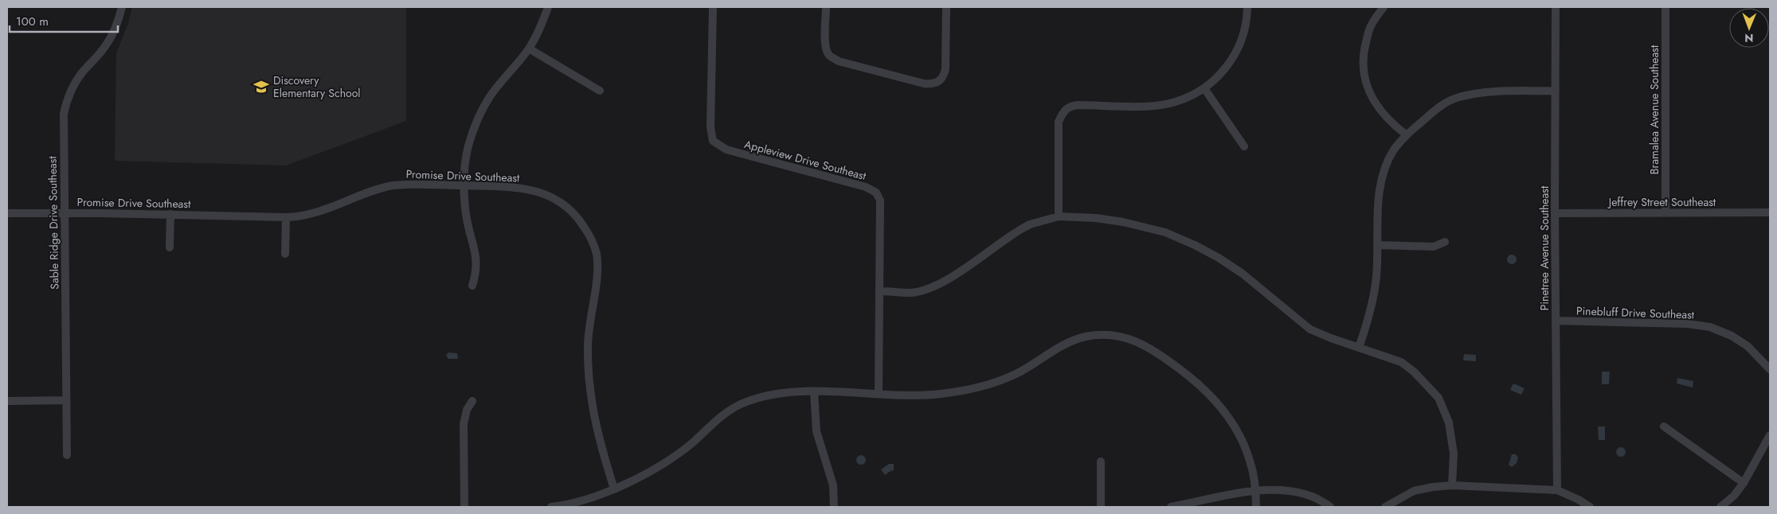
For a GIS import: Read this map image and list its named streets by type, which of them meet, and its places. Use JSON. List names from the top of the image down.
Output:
{
  "streets": {
    "street": [
      "Bramalea Avenue Southeast",
      "Appleview Drive Southeast",
      "Promise Drive Southeast",
      "Jeffrey Street Southeast",
      "Sable Ridge Drive Southeast",
      "Pinetree Avenue Southeast",
      "Pinebluff Drive Southeast"
    ]
  },
  "crossings": [
    ["Bramalea Avenue Southeast", "Jeffrey Street Southeast"],
    ["Promise Drive Southeast", "Sable Ridge Drive Southeast"],
    ["Jeffrey Street Southeast", "Pinetree Avenue Southeast"],
    ["Pinetree Avenue Southeast", "Pinebluff Drive Southeast"]
  ],
  "places": {
    "school or university": ["Discovery Elementary School"]
  },
  "scale_bar": "100 m",
  "north": "bottom"
}
